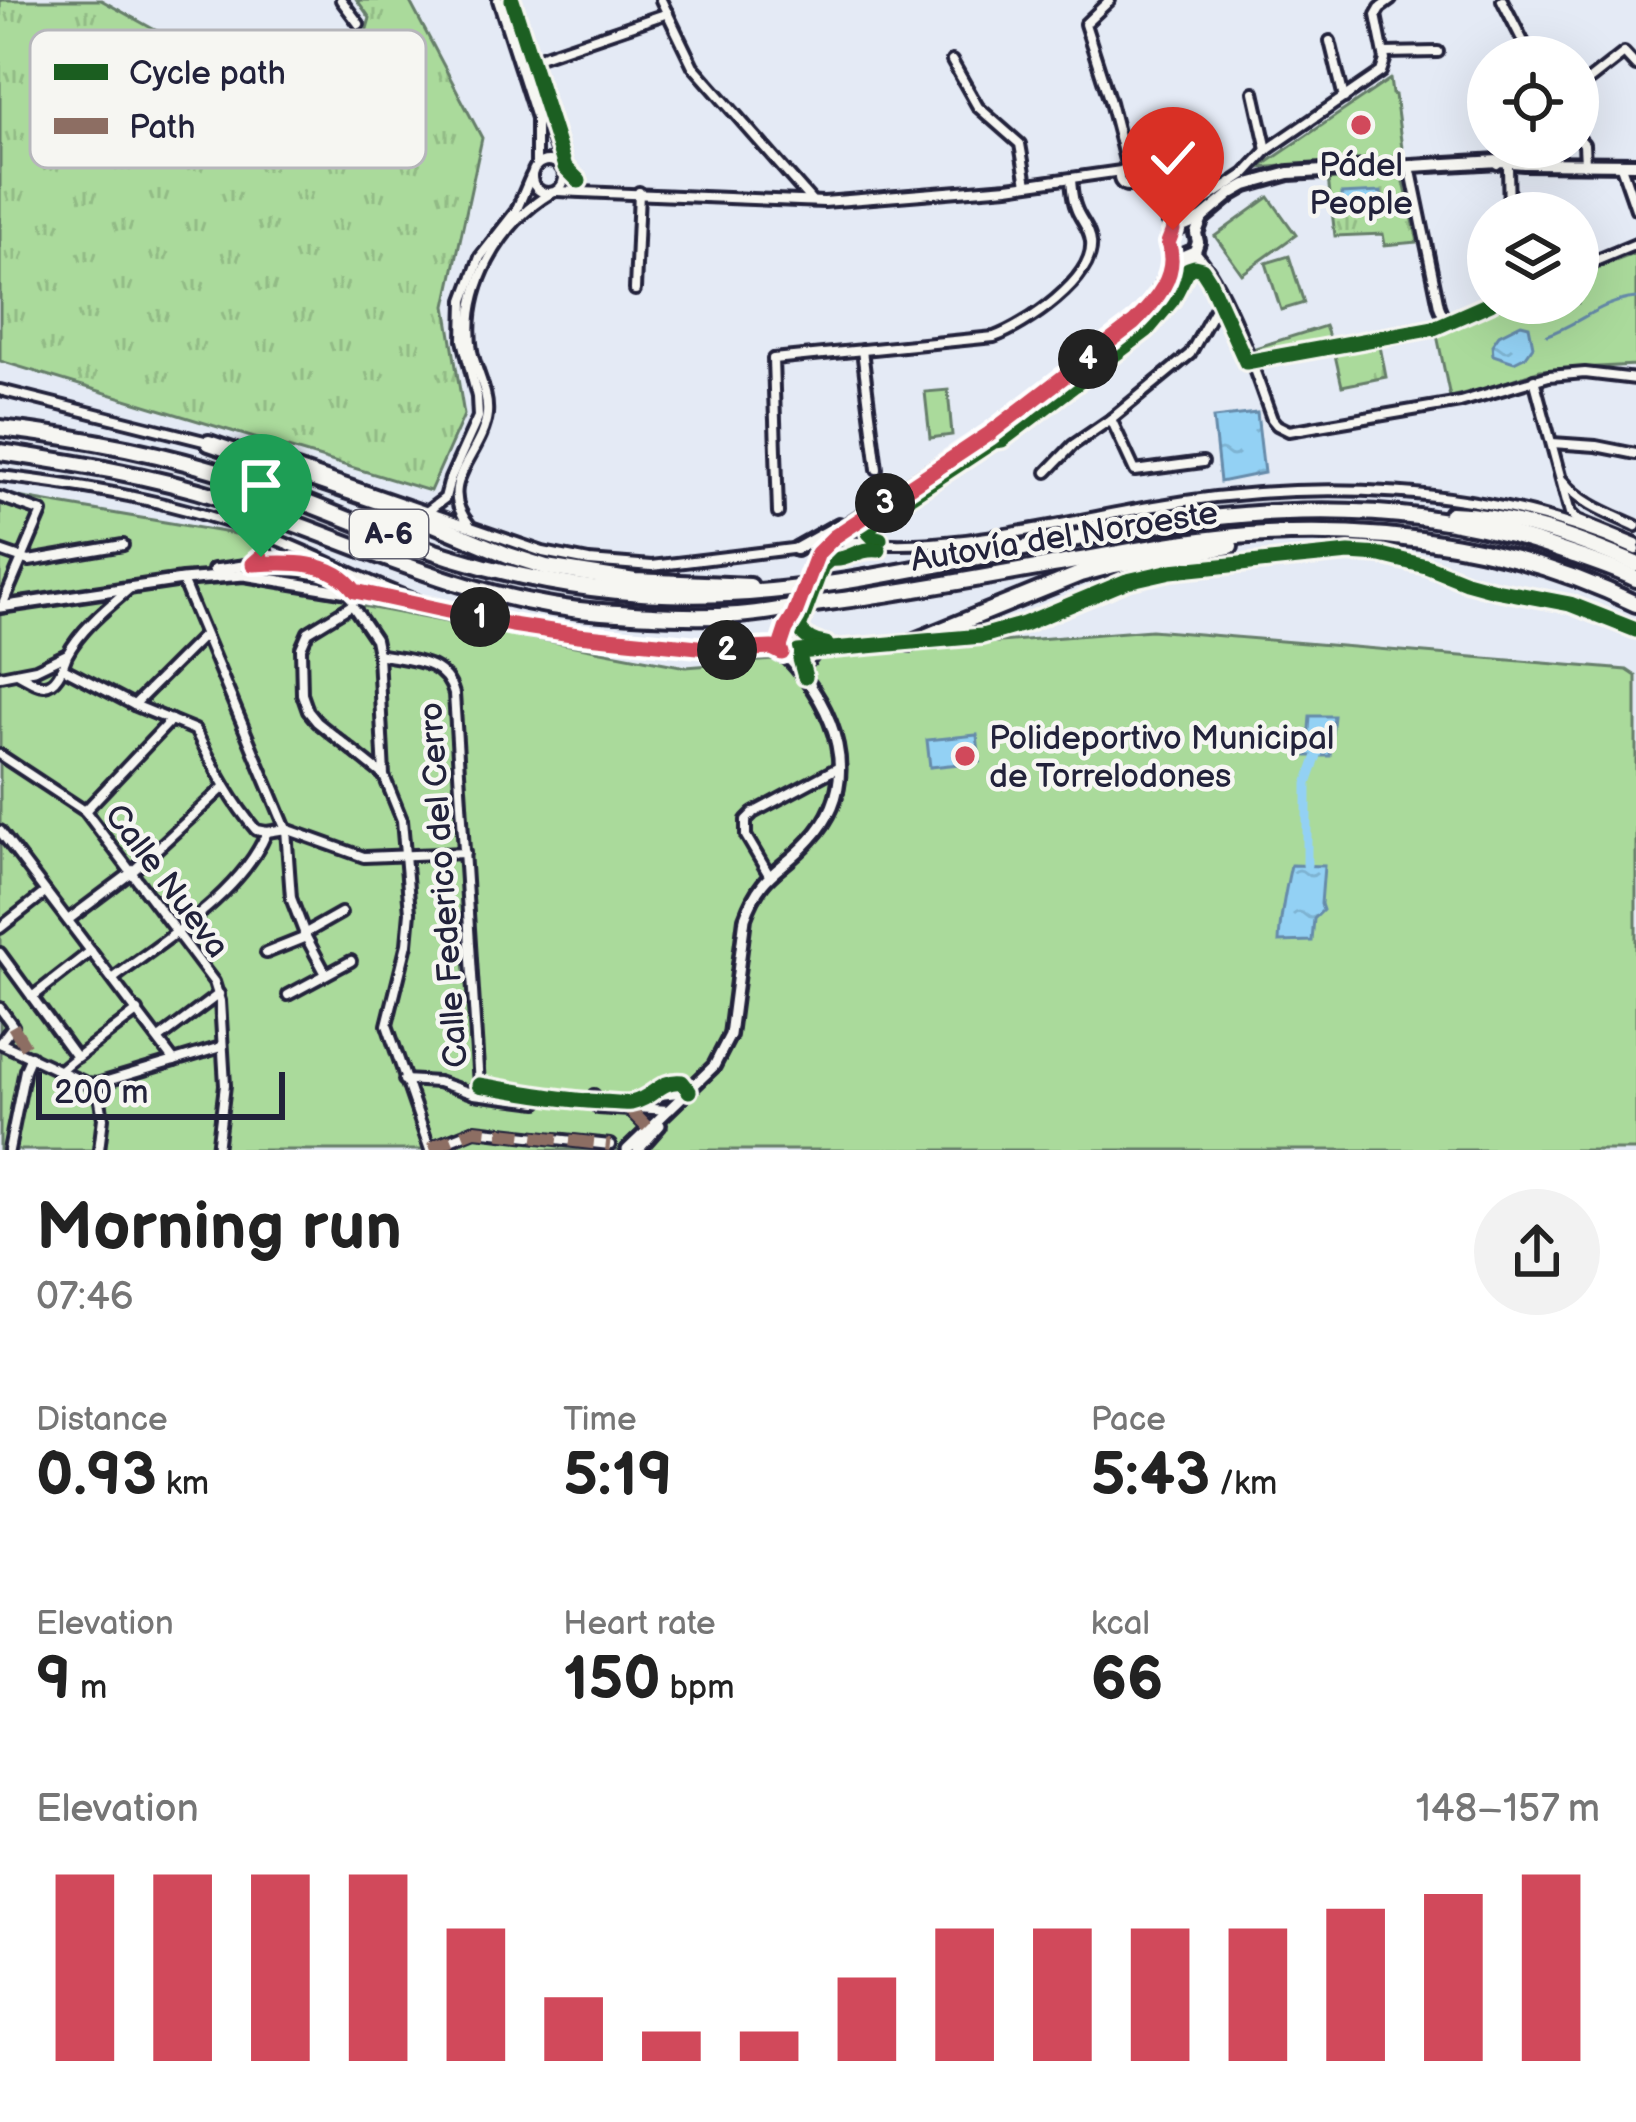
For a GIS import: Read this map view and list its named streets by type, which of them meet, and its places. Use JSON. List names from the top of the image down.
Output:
{
  "streets": {
    "highway": ["A-6", "Autovía del Noroeste"],
    "street": ["Calle Nueva", "Calle Federico del Cerro"]
  },
  "places": ["Pádel People", "Polideportivo Municipal de Torrelodones"],
  "legend": ["Cycle path", "Path"],
  "scale_bar": "200 m",
  "page": {
    "pins": [
      "4",
      "3",
      "1",
      "2"
    ],
    "scale": "200 m",
    "heading": ["Morning run", "07:46"],
    "stats": [
      ["Distance", "0.93 km"],
      ["Time", "5:19"],
      ["Pace", "5:43 /km"],
      ["Elevation", "9 m"],
      ["Heart rate", "150 bpm"],
      ["kcal", "66"]
    ],
    "chart": ["Elevation", "148–157 m"]
  }
}
